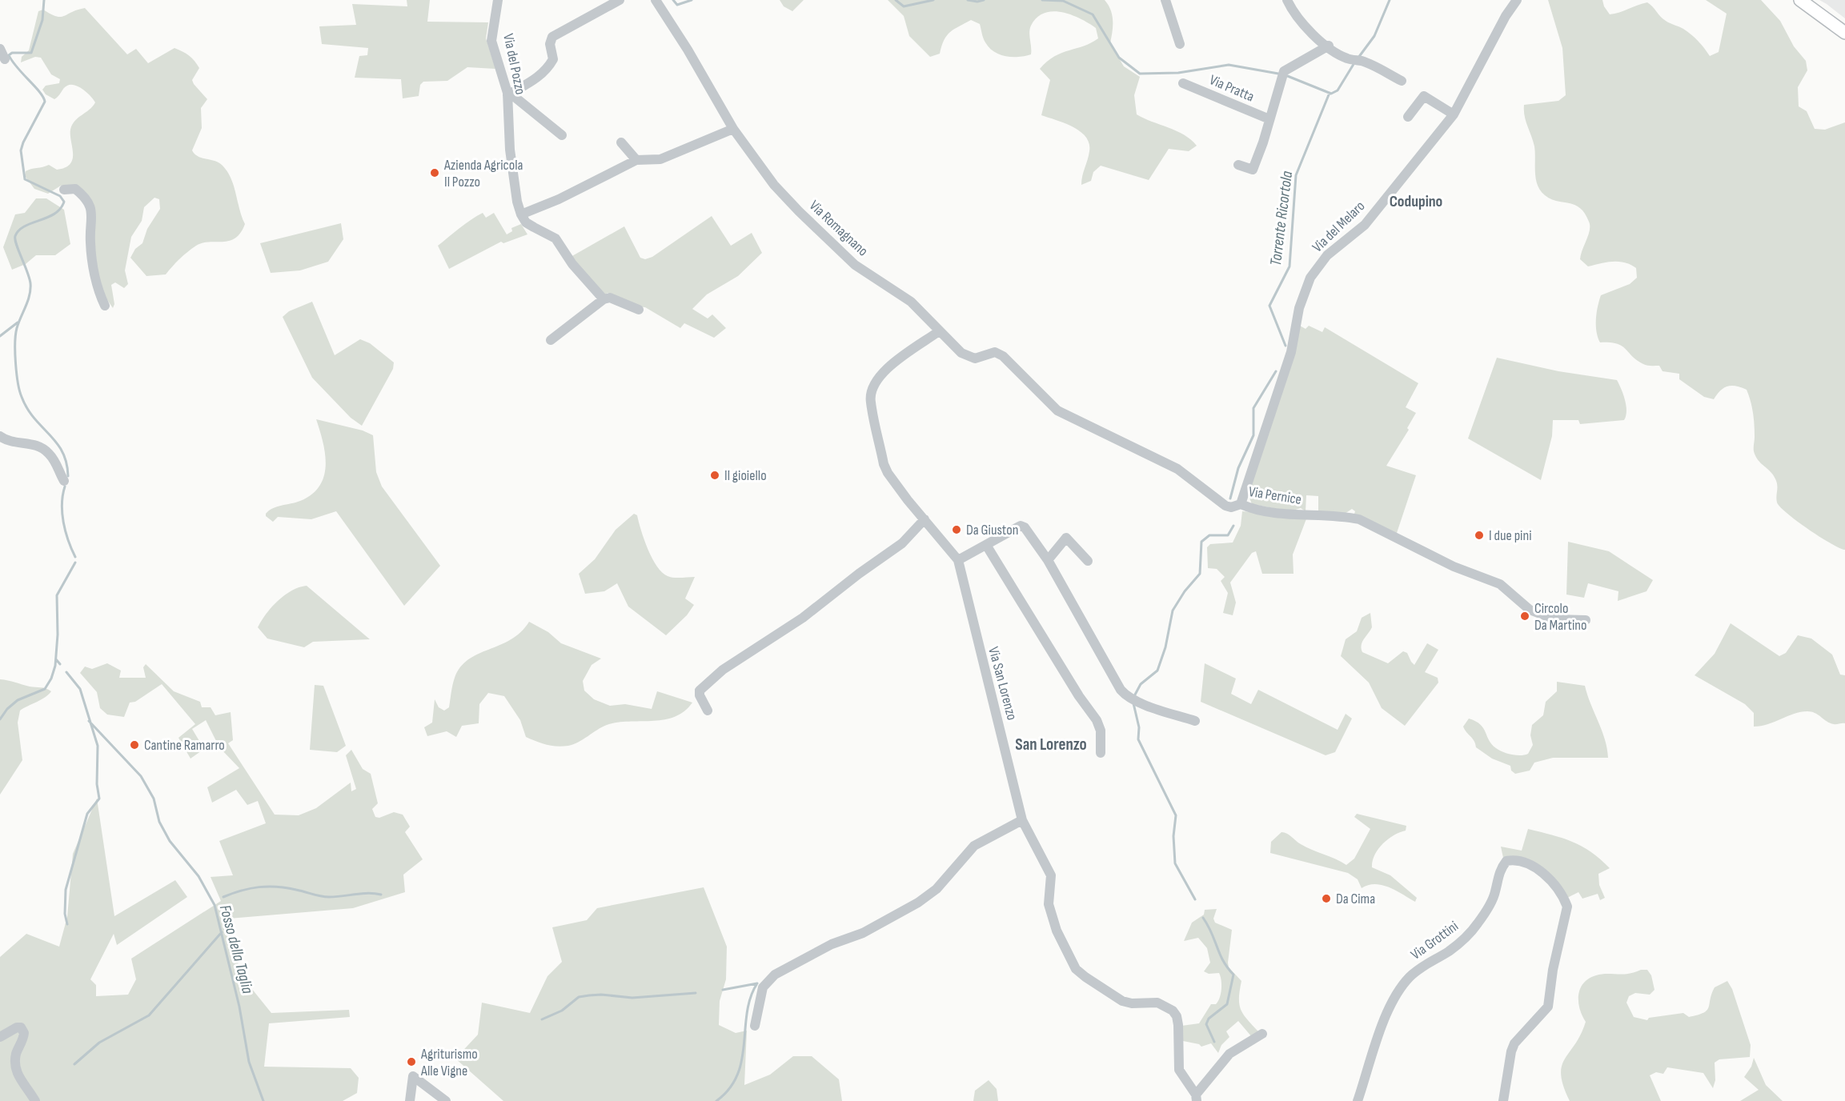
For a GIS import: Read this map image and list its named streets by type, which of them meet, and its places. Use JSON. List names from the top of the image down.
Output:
{
  "streets": {
    "street": [
      "Via del Pozzo",
      "Via Pratta",
      "Via del Melaro",
      "Via Romagnano",
      "Via Pernice",
      "Via San Lorenzo",
      "Via Grottini"
    ]
  },
  "crossings": [
    ["Via del Melaro", "Via Pernice"],
    ["Via Romagnano", "Via Pernice"],
    ["Via Romagnano", "Via San Lorenzo"],
    ["Via Pernice", "Via San Lorenzo"]
  ],
  "districts": ["Codupino", "San Lorenzo"],
  "water": ["Torrente Ricortola", "Fosso della Taglia"],
  "places": [
    "Azienda Agricola Il Pozzo",
    "Il gioiello",
    "Da Giuston",
    "I due pini",
    "Circolo Da Martino",
    "Cantine Ramarro",
    "Da Cima",
    "Agriturismo Alle Vigne"
  ]
}
